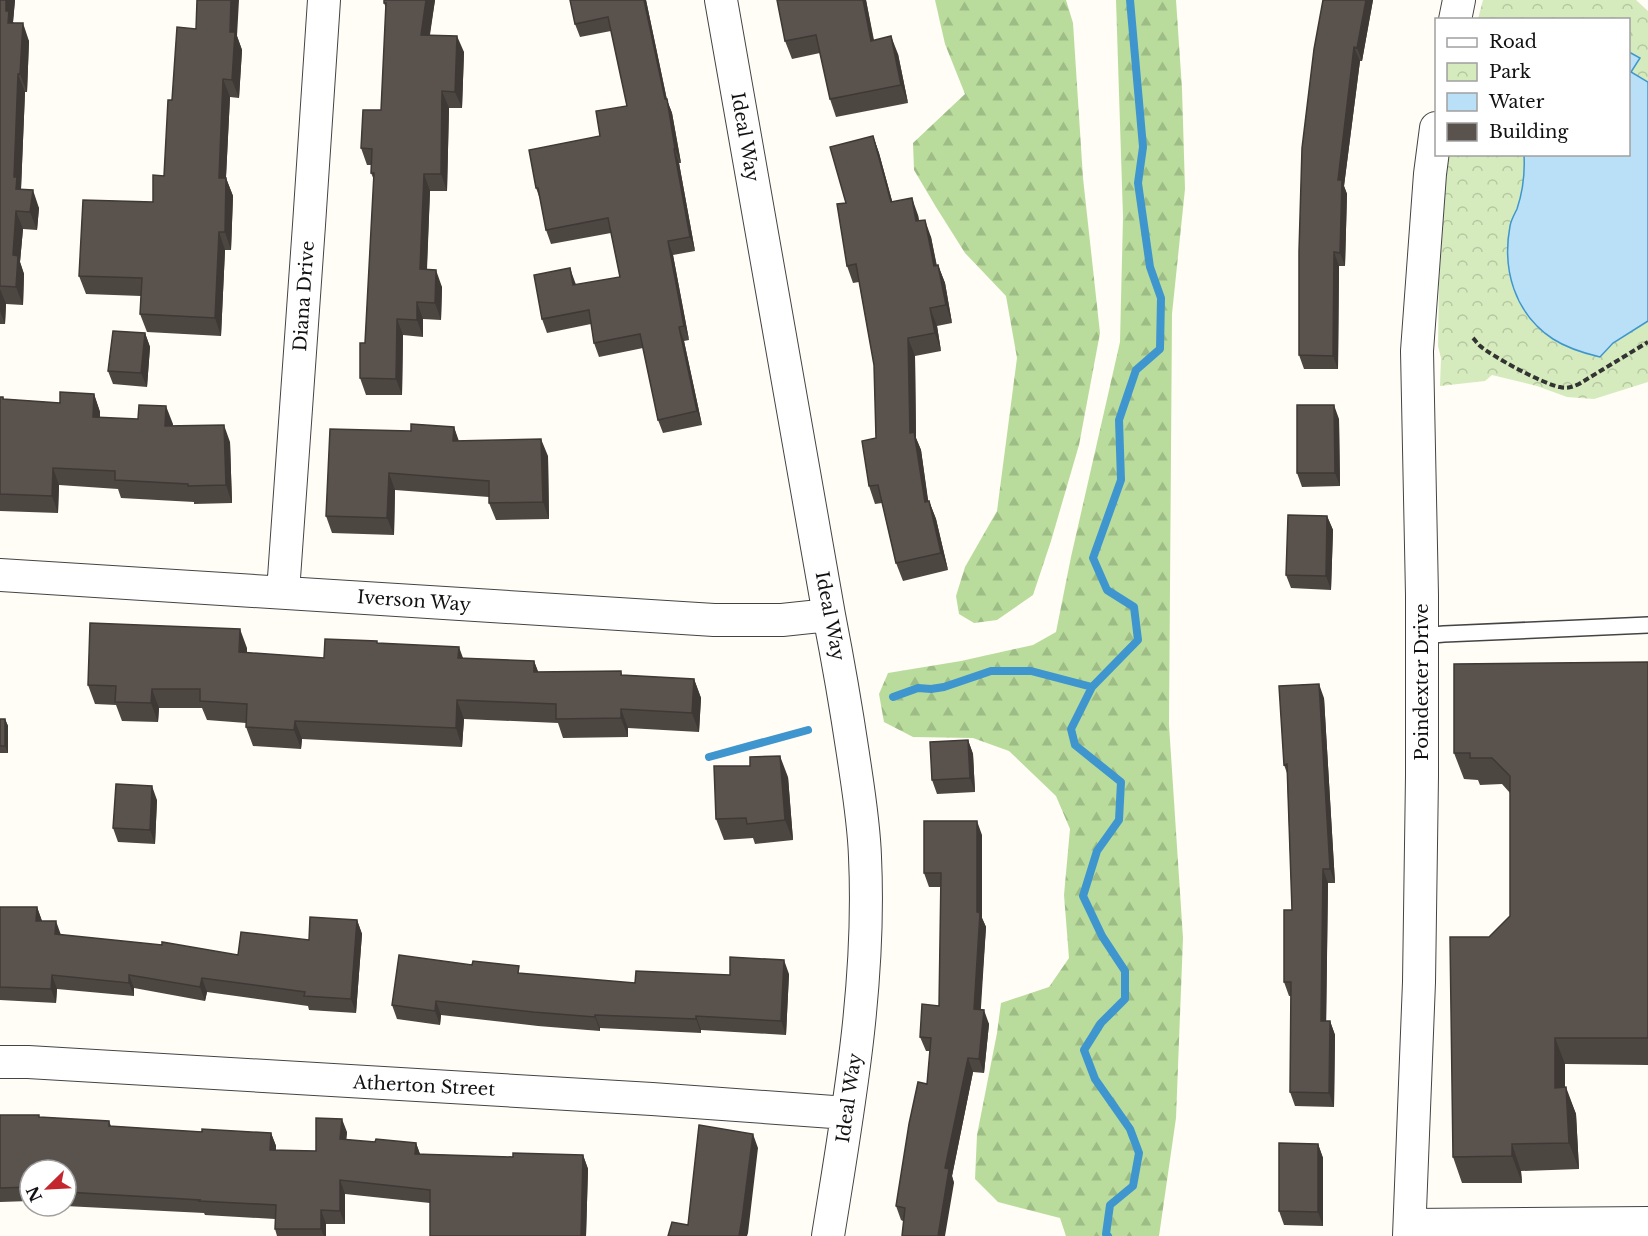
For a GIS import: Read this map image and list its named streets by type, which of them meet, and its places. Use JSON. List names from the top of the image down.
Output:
{
  "streets": {
    "street": [
      "Ideal Way",
      "Diana Drive",
      "Iverson Way",
      "Poindexter Drive",
      "Atherton Street"
    ]
  },
  "crossings": [
    ["Ideal Way", "Iverson Way"],
    ["Ideal Way", "Atherton Street"],
    ["Diana Drive", "Iverson Way"]
  ],
  "legend": [
    "Road",
    "Park",
    "Water",
    "Building"
  ],
  "north": "bottom left"
}
